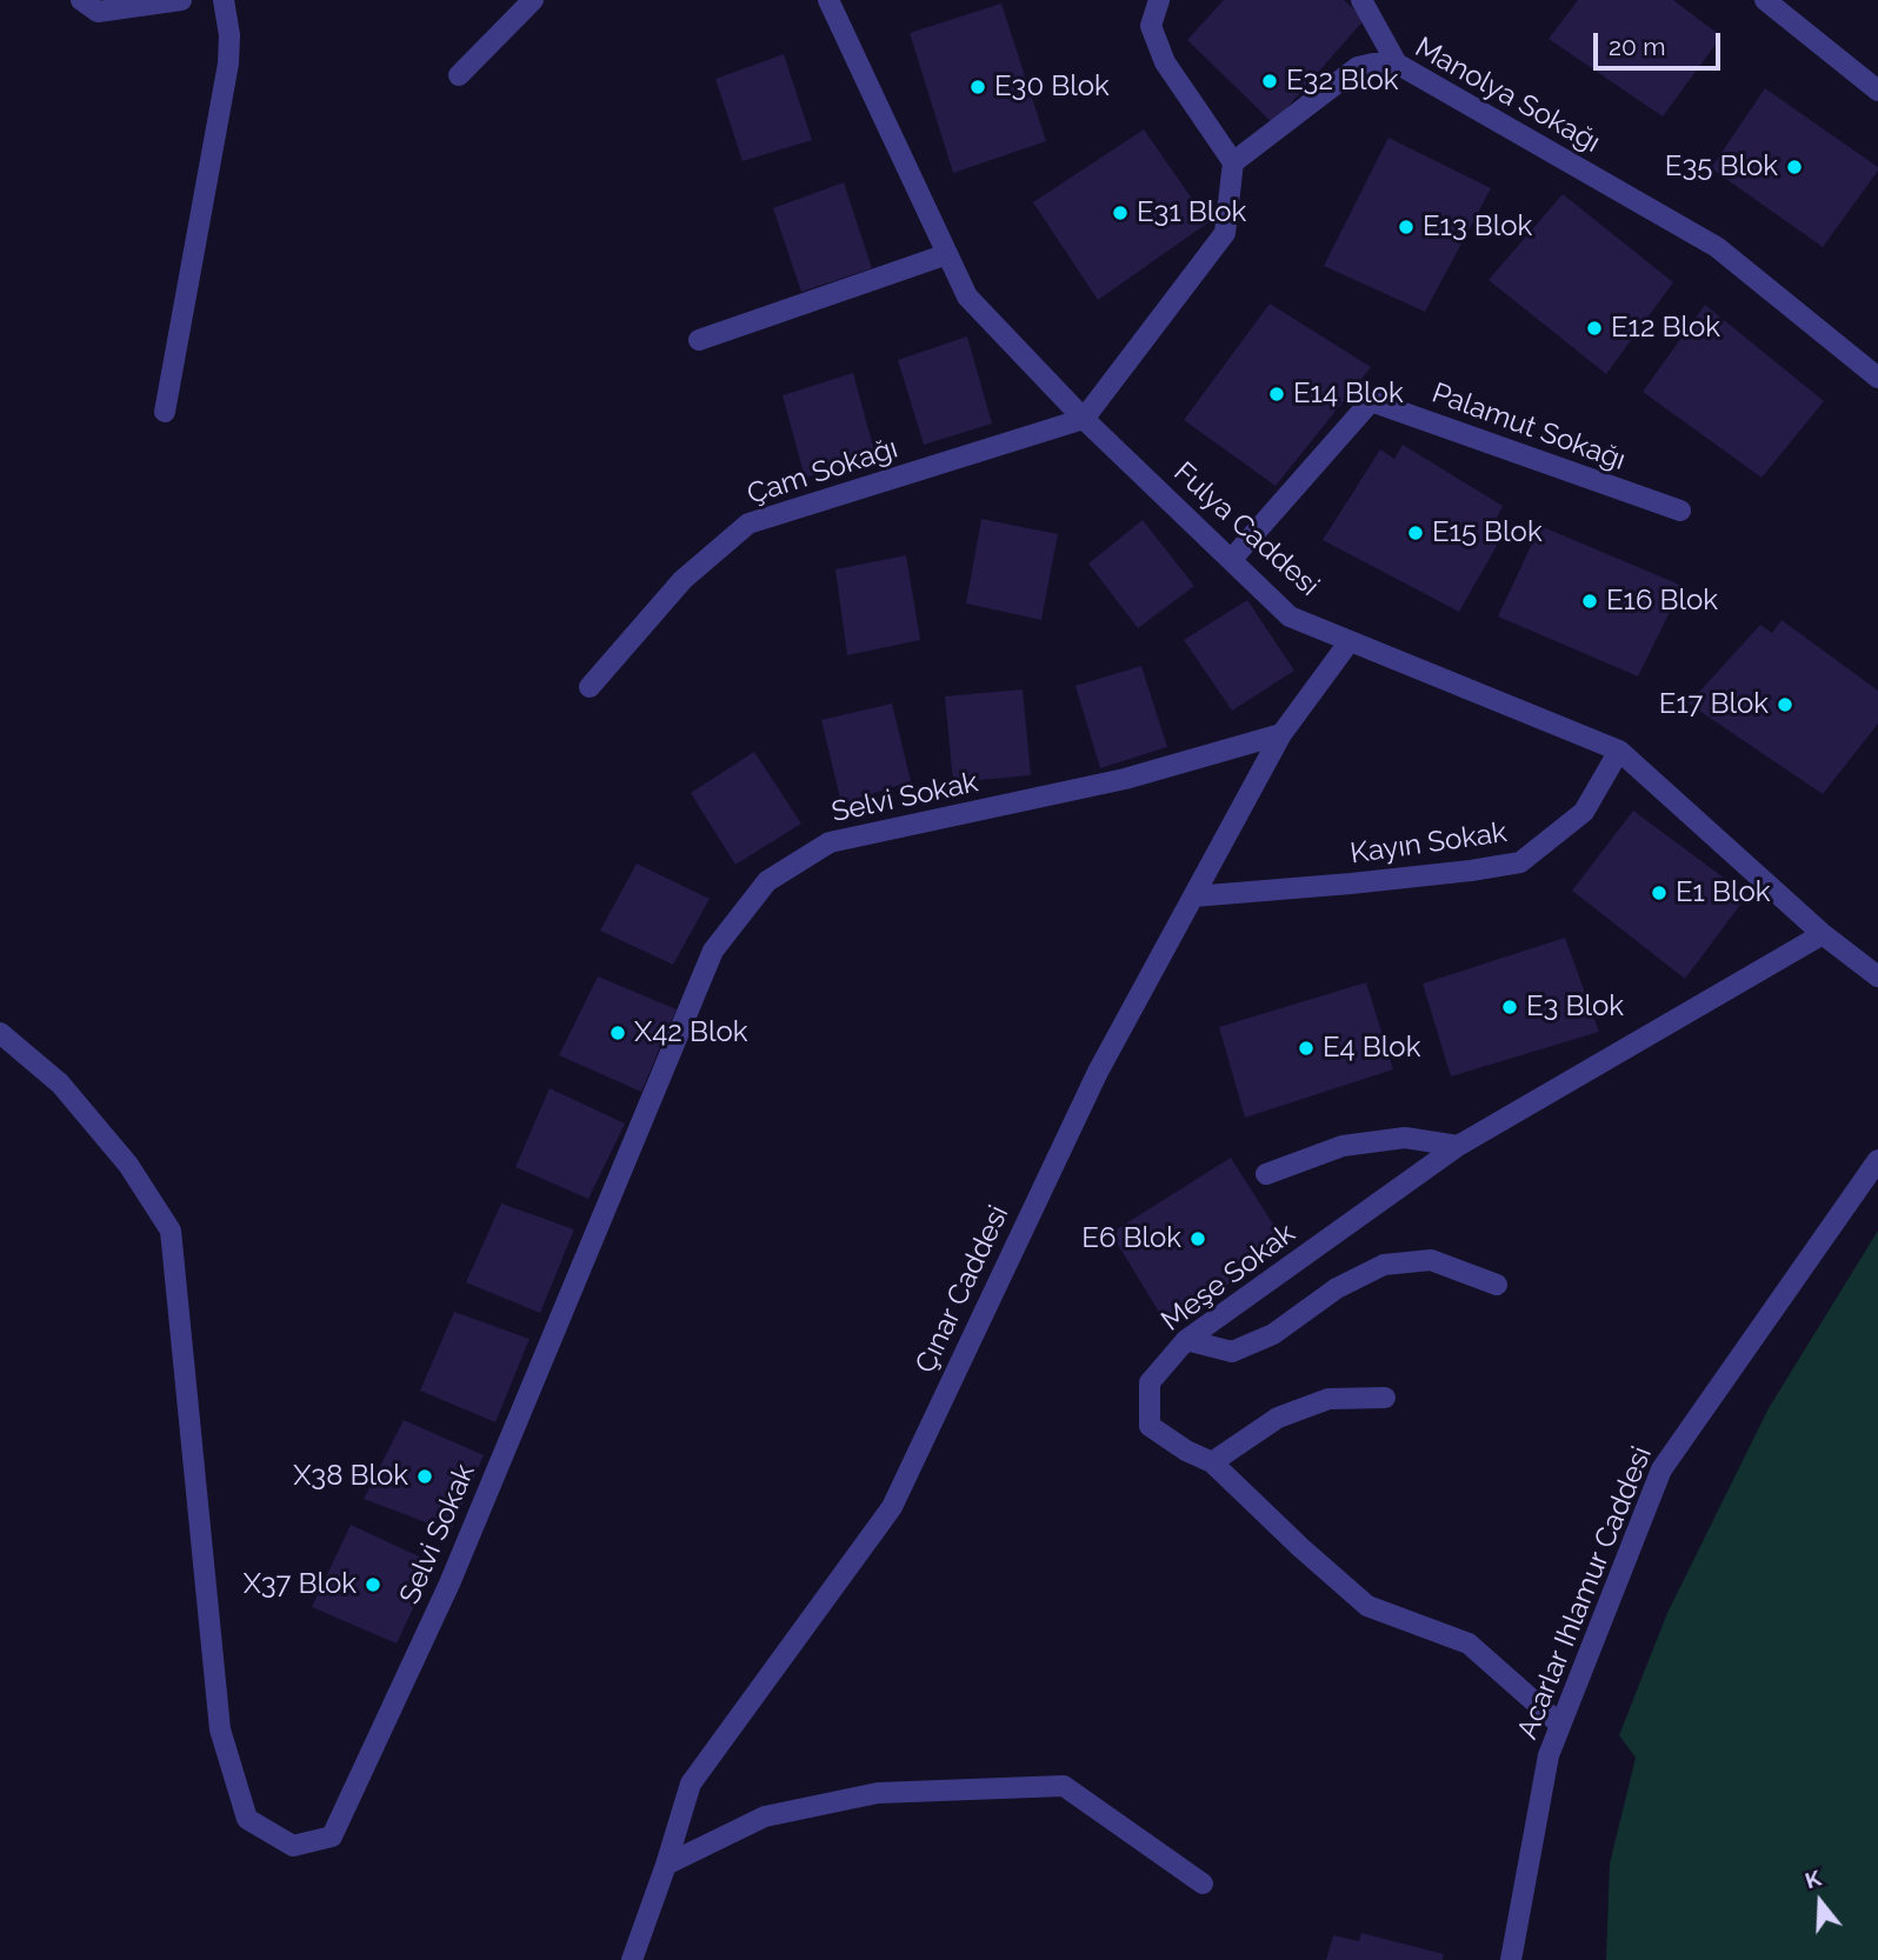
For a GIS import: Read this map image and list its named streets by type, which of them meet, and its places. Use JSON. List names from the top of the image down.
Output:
{
  "streets": {
    "street": [
      "Manolya Sokağı",
      "Palamut Sokağı",
      "Çam Sokağı",
      "Fulya Caddesi",
      "Selvi Sokak",
      "Kayın Sokak",
      "Meşe Sokak",
      "Çınar Caddesi",
      "Acarlar Ihlamur Caddesi"
    ]
  },
  "crossings": [
    ["Palamut Sokağı", "Fulya Caddesi"],
    ["Çam Sokağı", "Fulya Caddesi"],
    ["Fulya Caddesi", "Kayın Sokak"],
    ["Fulya Caddesi", "Meşe Sokak"],
    ["Fulya Caddesi", "Çınar Caddesi"],
    ["Selvi Sokak", "Çınar Caddesi"],
    ["Kayın Sokak", "Çınar Caddesi"],
    ["Meşe Sokak", "Acarlar Ihlamur Caddesi"]
  ],
  "places": [
    "E32 Blok",
    "E30 Blok",
    "E35 Blok",
    "E31 Blok",
    "E13 Blok",
    "E12 Blok",
    "E14 Blok",
    "E15 Blok",
    "E16 Blok",
    "E17 Blok",
    "E1 Blok",
    "E3 Blok",
    "X42 Blok",
    "E4 Blok",
    "E6 Blok",
    "X38 Blok",
    "X37 Blok"
  ],
  "scale_bar": "20 m",
  "north": "top"
}
